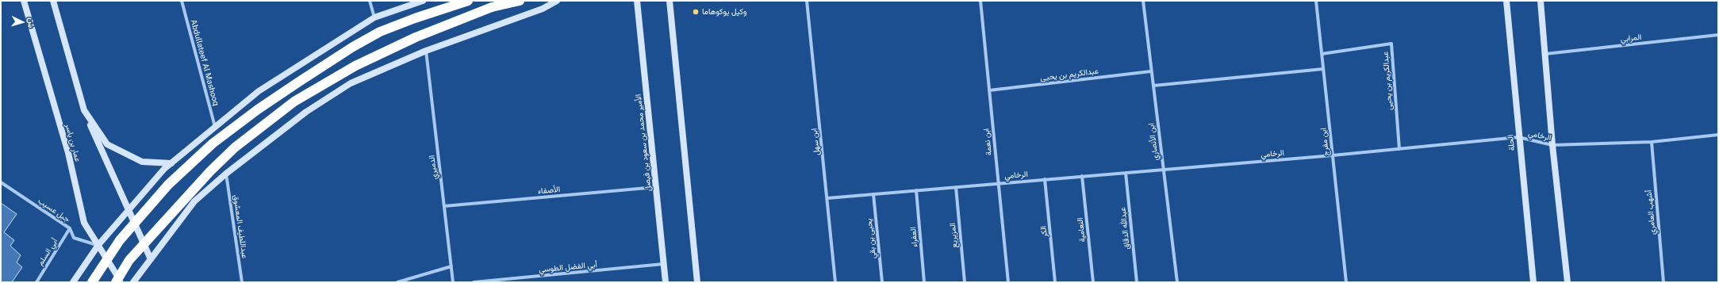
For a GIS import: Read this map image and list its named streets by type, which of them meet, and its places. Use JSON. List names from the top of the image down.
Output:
{
  "streets": {
    "main road": ["عمار بن ياسر", "الأمير محمد بن سعود بن فيصل", "الحلة"],
    "street": [
      "المرابي",
      "Abdullateef Al Mashooq",
      "عبدالكريم بن يحيى",
      "الرخامي",
      "ابن سهل",
      "ابن نعمة",
      "ابن الأنصاري",
      "ابن مفرج",
      "الدميري",
      "الأصفاء",
      "جبل عسيب",
      "أشهب العامري",
      "عبداللطيف المعشوق",
      "عبدالله الدقاق",
      "النعامية",
      "الكر",
      "المزيريع",
      "العفراء",
      "يحيى بن بقي",
      "أبي السلم",
      "أبي الفضل الطوسي"
    ]
  },
  "crossings": [
    ["عبدالكريم بن يحيى", "الرخامي"],
    ["عبدالكريم بن يحيى", "ابن نعمة"],
    ["عبدالكريم بن يحيى", "ابن الأنصاري"],
    ["عبدالكريم بن يحيى", "ابن مفرج"],
    ["الرخامي", "ابن سهل"],
    ["الرخامي", "ابن نعمة"],
    ["الرخامي", "ابن الأنصاري"],
    ["الرخامي", "ابن مفرج"],
    ["الرخامي", "الحلة"],
    ["الرخامي", "أشهب العامري"],
    ["الرخامي", "عبدالله الدقاق"],
    ["الرخامي", "النعامية"],
    ["الرخامي", "الكر"],
    ["الرخامي", "المزيريع"],
    ["الرخامي", "العفراء"],
    ["الرخامي", "يحيى بن بقي"],
    ["عمار بن ياسر", "جبل عسيب"],
    ["الأمير محمد بن سعود بن فيصل", "الأصفاء"],
    ["الأمير محمد بن سعود بن فيصل", "أبي الفضل الطوسي"],
    ["الدميري", "الأصفاء"],
    ["جبل عسيب", "أبي السلم"]
  ],
  "places": ["وكيل يوكوهاما"],
  "north": "right"
}
